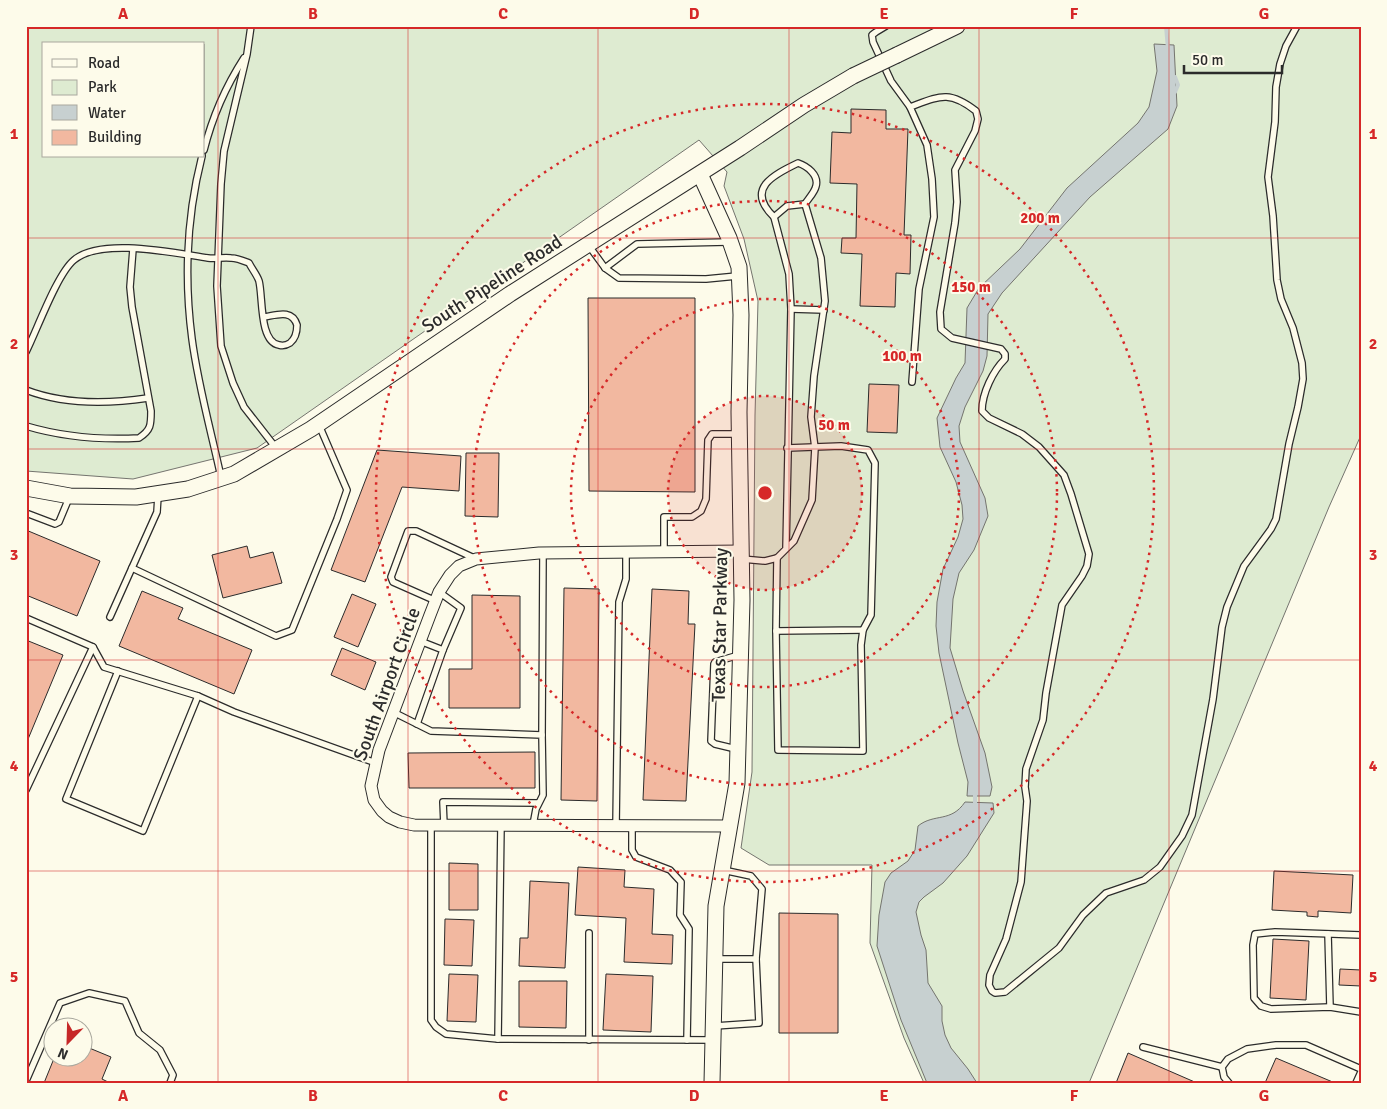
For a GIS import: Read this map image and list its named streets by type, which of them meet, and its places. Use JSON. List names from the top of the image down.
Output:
{
  "streets": {
    "street": ["South Pipeline Road", "Texas Star Parkway", "South Airport Circle"]
  },
  "crossings": [
    ["South Pipeline Road", "Texas Star Parkway"],
    ["Texas Star Parkway", "South Airport Circle"]
  ],
  "legend": [
    "Road",
    "Park",
    "Water",
    "Building"
  ],
  "scale_bar": "50 m",
  "north": "bottom left",
  "grid": {
    "columns": [
      "A",
      "B",
      "C",
      "D",
      "E",
      "F",
      "G"
    ],
    "rows": [
      "1",
      "2",
      "3",
      "4",
      "5"
    ]
  },
  "rings": [
    "200 m",
    "150 m",
    "100 m",
    "50 m"
  ]
}
